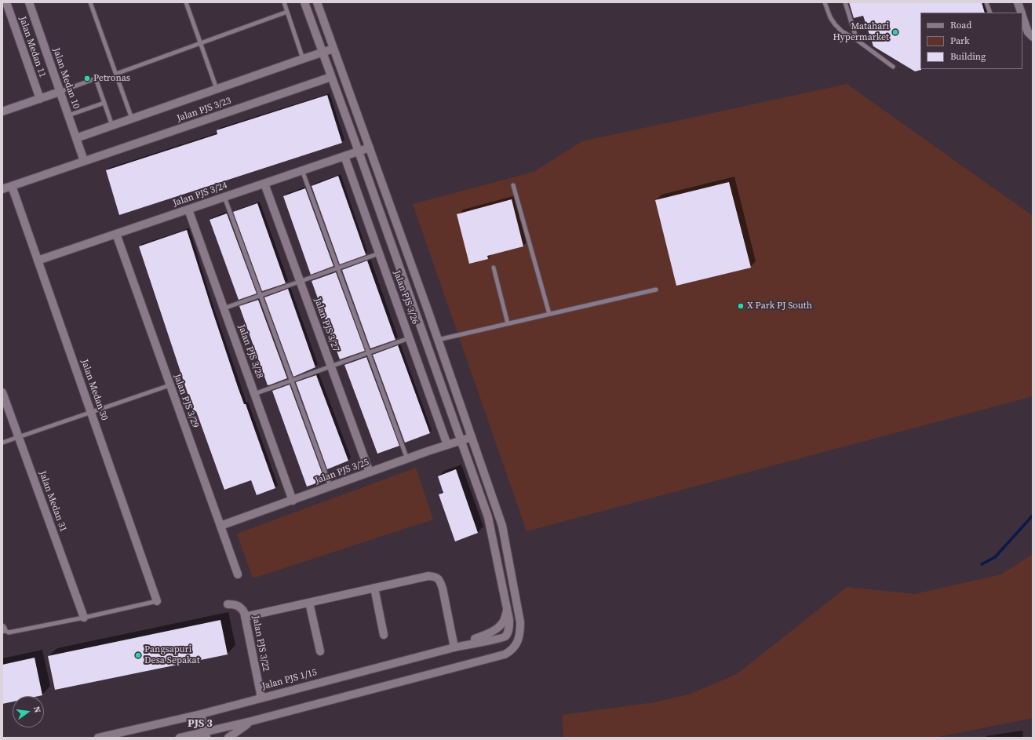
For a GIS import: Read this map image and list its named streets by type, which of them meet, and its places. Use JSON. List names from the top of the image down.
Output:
{
  "streets": {
    "street": [
      "Jalan Medan 11",
      "Jalan Medan 10",
      "Jalan PJS 3/23",
      "Jalan PJS 3/24",
      "Jalan PJS 3/26",
      "Jalan PJS 3/27",
      "Jalan PJS 3/28",
      "Jalan Medan 30",
      "Jalan PJS 3/29",
      "Jalan PJS 3/25",
      "Jalan Medan 31",
      "Jalan PJS 3/22",
      "Jalan PJS 1/15"
    ]
  },
  "crossings": [
    ["Jalan Medan 10", "Jalan PJS 3/23"],
    ["Jalan PJS 3/23", "Jalan Medan 30"],
    ["Jalan PJS 3/24", "Jalan PJS 3/26"],
    ["Jalan PJS 3/24", "Jalan PJS 3/27"],
    ["Jalan PJS 3/24", "Jalan PJS 3/28"],
    ["Jalan PJS 3/24", "Jalan Medan 30"],
    ["Jalan PJS 3/24", "Jalan PJS 3/29"],
    ["Jalan PJS 3/26", "Jalan PJS 3/25"],
    ["Jalan PJS 3/27", "Jalan PJS 3/25"],
    ["Jalan PJS 3/28", "Jalan PJS 3/25"],
    ["Jalan PJS 3/29", "Jalan PJS 3/25"],
    ["Jalan PJS 3/22", "Jalan PJS 1/15"]
  ],
  "districts": ["PJS 3"],
  "places": [
    "Matahari Hypermarket",
    "Petronas",
    "X Park PJ South",
    "Pangsapuri Desa Sepakat"
  ],
  "legend": ["Road", "Park", "Building"],
  "north": "right"
}
